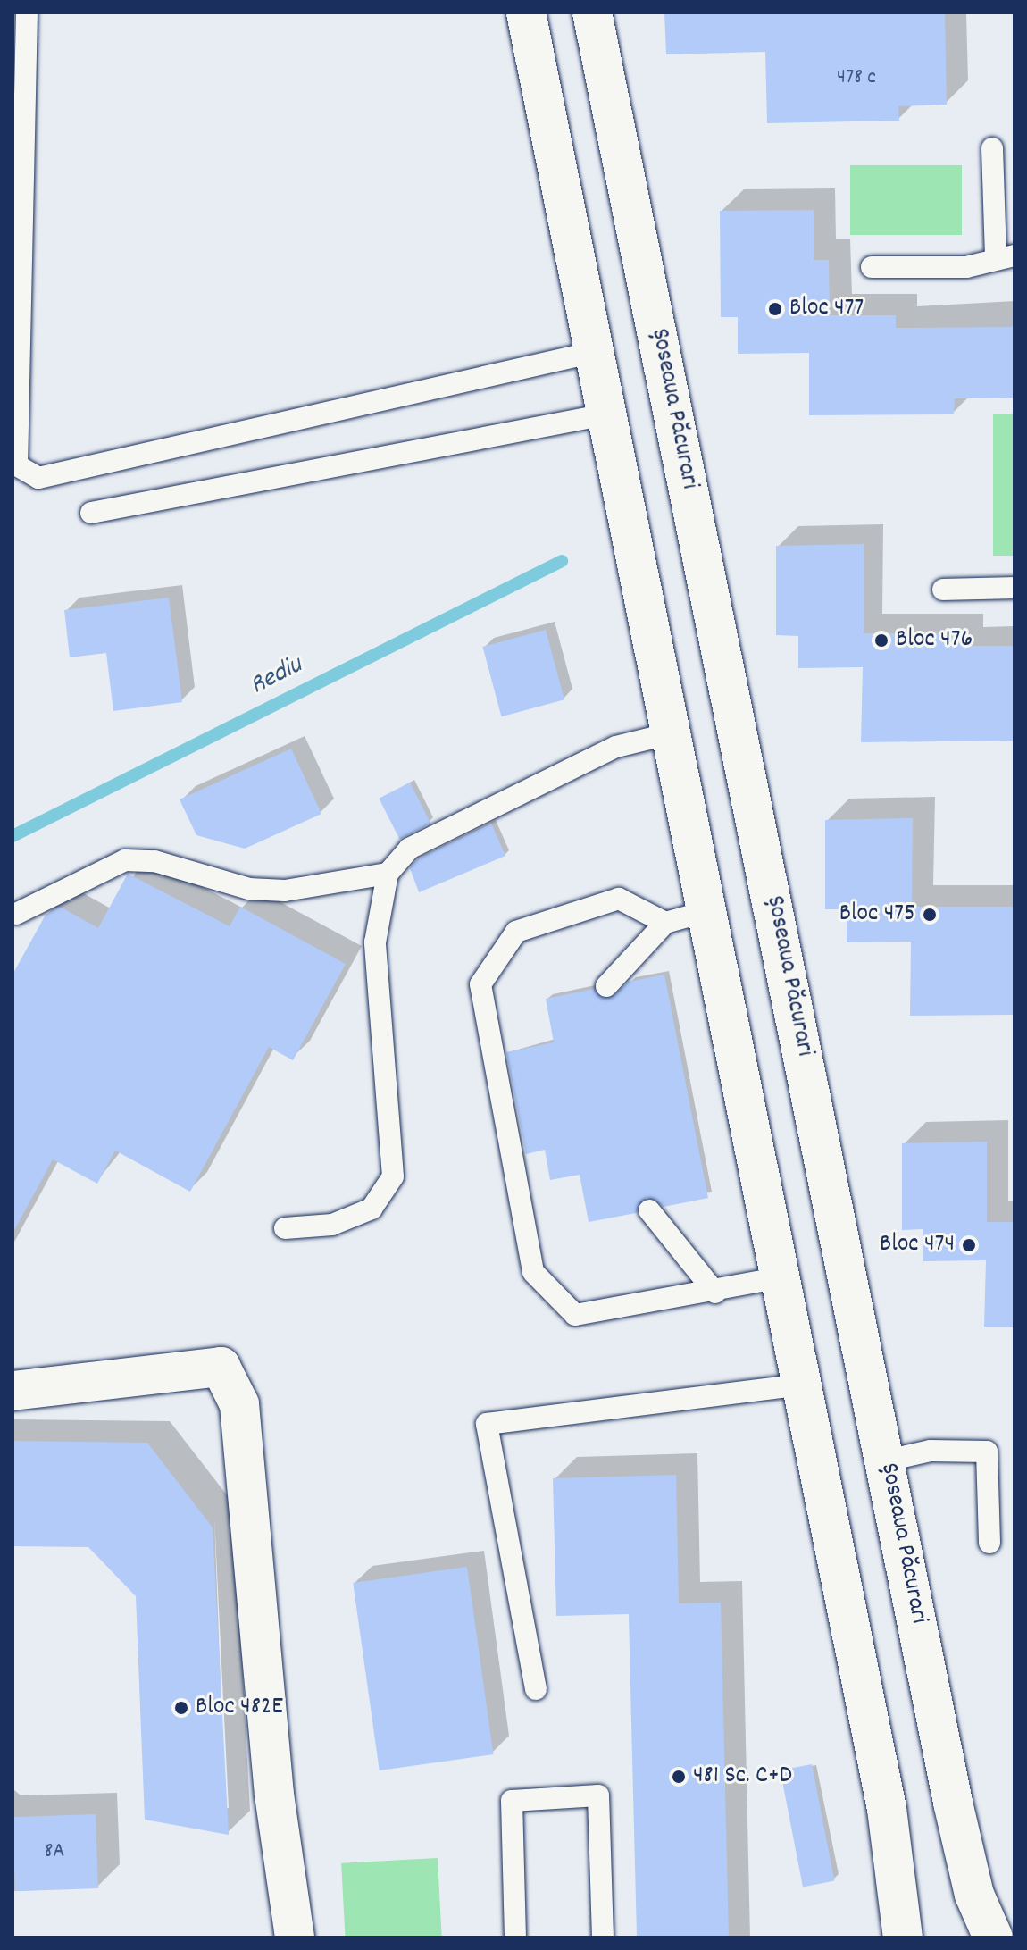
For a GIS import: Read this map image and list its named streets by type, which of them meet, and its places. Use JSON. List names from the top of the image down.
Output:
{
  "streets": {
    "main road": ["Șoseaua Păcurari"]
  },
  "water": ["Rediu"],
  "places": [
    "Bloc 477",
    "Bloc 476",
    "Bloc 475",
    "Bloc 474",
    "Bloc 482E",
    "481 Sc. C+D"
  ],
  "house_numbers": ["478 c", "8A"]
}
